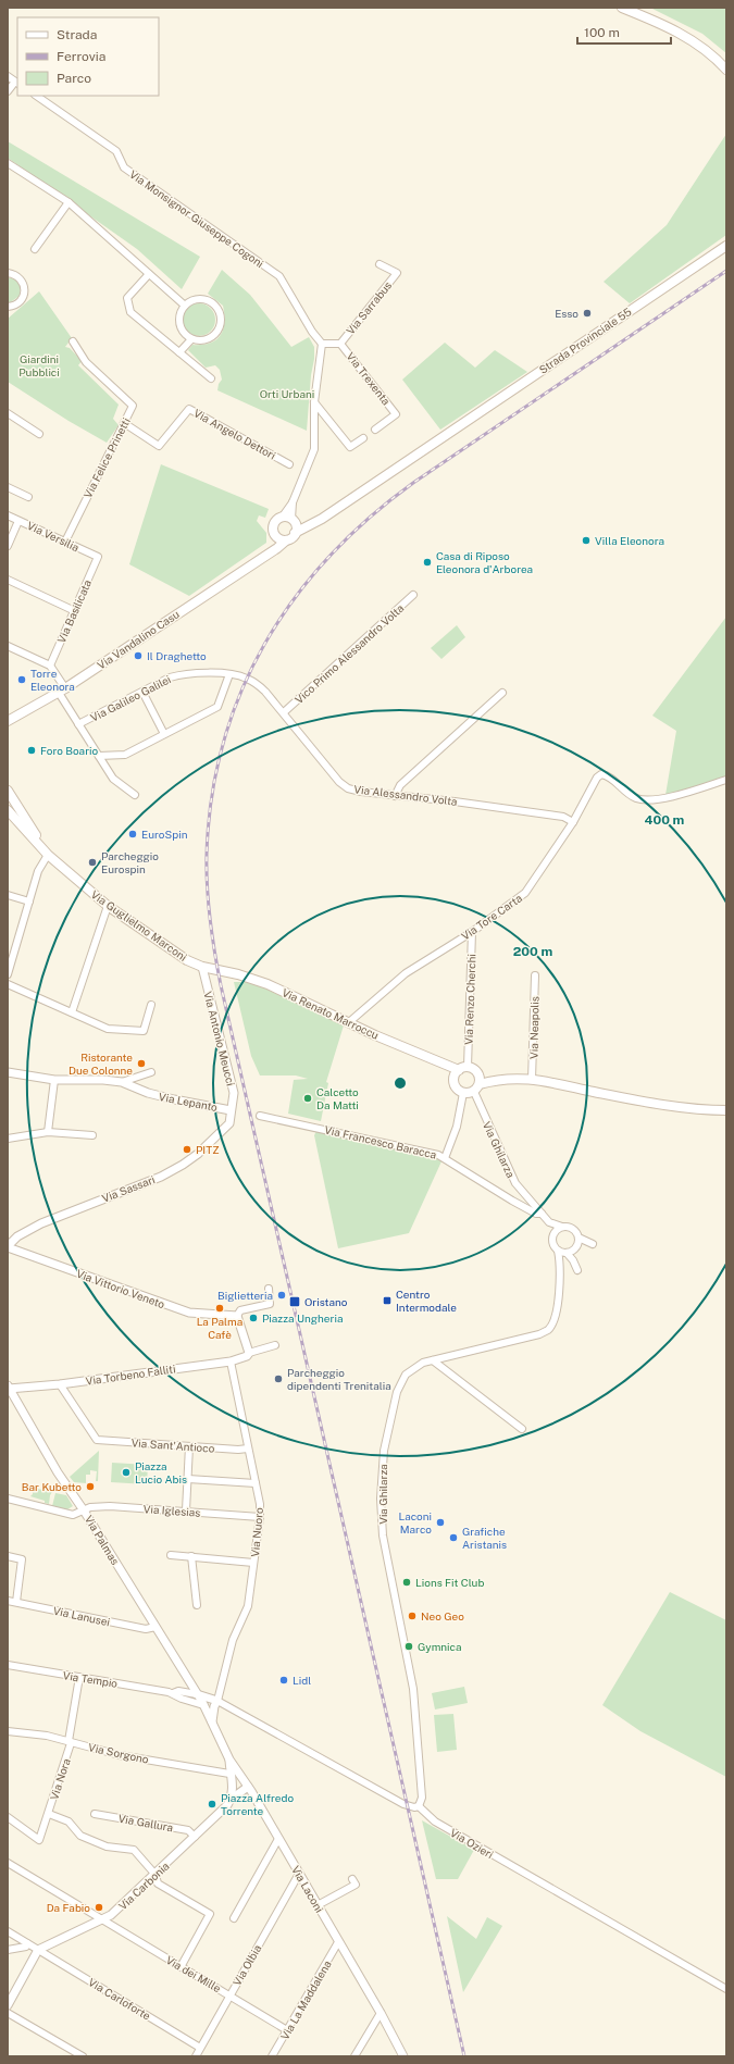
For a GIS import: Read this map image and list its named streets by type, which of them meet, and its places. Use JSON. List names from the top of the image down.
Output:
{
  "streets": {
    "main road": [
      "Strada Provinciale 55",
      "Via Vandalino Casu",
      "Via Guglielmo Marconi",
      "Via Renato Marroccu"
    ],
    "street": [
      "Via Monsignor Giuseppe Cogoni",
      "Via Sarrabus",
      "Via Trexenta",
      "Via Angelo Dettori",
      "Via Felice Prinetti",
      "Via Versilia",
      "Via Basilicata",
      "Vico Primo Alessandro Volta",
      "Via Galileo Galilei",
      "Via Alessandro Volta",
      "Via Tore Carta",
      "Via Renzo Cherchi",
      "Via Neapolis",
      "Via Antonio Meucci",
      "Via Lepanto",
      "Via Francesco Baracca",
      "Via Ghilarza",
      "Via Sassari",
      "Via Vittorio Veneto",
      "Via Torbeno Falliti",
      "Via Sant'Antioco",
      "Via Iglesias",
      "Via Nuoro",
      "Via Palmas",
      "Via Lanusei",
      "Via Tempio",
      "Via Sorgono",
      "Via Nora",
      "Via Gallura",
      "Via Ozieri",
      "Via Carbonia",
      "Via Laconi",
      "Via Olbia",
      "Via dei Mille",
      "Via Carloforte",
      "Via La Maddalena"
    ]
  },
  "crossings": [
    ["Via Monsignor Giuseppe Cogoni", "Via Sarrabus"],
    ["Via Sarrabus", "Via Trexenta"],
    ["Strada Provinciale 55", "Via Vandalino Casu"],
    ["Via Angelo Dettori", "Via Felice Prinetti"],
    ["Via Felice Prinetti", "Via Versilia"],
    ["Via Versilia", "Via Basilicata"],
    ["Vico Primo Alessandro Volta", "Via Alessandro Volta"],
    ["Via Galileo Galilei", "Via Alessandro Volta"],
    ["Via Alessandro Volta", "Via Tore Carta"],
    ["Via Tore Carta", "Via Renzo Cherchi"],
    ["Via Tore Carta", "Via Renato Marroccu"],
    ["Via Guglielmo Marconi", "Via Renato Marroccu"],
    ["Via Guglielmo Marconi", "Via Antonio Meucci"],
    ["Via Renzo Cherchi", "Via Renato Marroccu"],
    ["Via Antonio Meucci", "Via Lepanto"],
    ["Via Antonio Meucci", "Via Sassari"],
    ["Via Lepanto", "Via Sassari"],
    ["Via Francesco Baracca", "Via Ghilarza"],
    ["Via Ghilarza", "Via Ozieri"],
    ["Via Sassari", "Via Vittorio Veneto"],
    ["Via Torbeno Falliti", "Via Sant'Antioco"],
    ["Via Torbeno Falliti", "Via Nuoro"],
    ["Via Torbeno Falliti", "Via Palmas"],
    ["Via Sant'Antioco", "Via Nuoro"],
    ["Via Iglesias", "Via Nuoro"],
    ["Via Iglesias", "Via Palmas"],
    ["Via Nuoro", "Via Tempio"],
    ["Via Nuoro", "Via Laconi"],
    ["Via Palmas", "Via Lanusei"],
    ["Via Palmas", "Via Tempio"],
    ["Via Tempio", "Via Nora"],
    ["Via Tempio", "Via Laconi"],
    ["Via Sorgono", "Via Nora"],
    ["Via Gallura", "Via Carbonia"],
    ["Via Carbonia", "Via Laconi"],
    ["Via Carbonia", "Via dei Mille"],
    ["Via Carbonia", "Via Carloforte"],
    ["Via Laconi", "Via Olbia"],
    ["Via Laconi", "Via La Maddalena"],
    ["Via Olbia", "Via dei Mille"],
    ["Via Olbia", "Via Carloforte"],
    ["Via dei Mille", "Via La Maddalena"]
  ],
  "parks": ["Giardini Pubblici", "Orti Urbani"],
  "places": {
    "other": [
      "Esso",
      "Villa Eleonora",
      "Casa di Riposo Eleonora d'Arborea",
      "Il Draghetto",
      "Torre Eleonora",
      "Foro Boario",
      "EuroSpin",
      "Parcheggio Eurospin",
      "Ristorante Due Colonne",
      "Calcetto Da Matti",
      "PITZ",
      "Biglietteria",
      "La Palma Cafè",
      "Piazza Ungheria",
      "Parcheggio dipendenti Trenitalia",
      "Piazza Lucio Abis",
      "Bar Kubetto",
      "Laconi Marco",
      "Grafiche Aristanis",
      "Lions Fit Club",
      "Neo Geo",
      "Gymnica",
      "Lidl",
      "Piazza Alfredo Torrente",
      "Da Fabio"
    ],
    "transit": ["Centro Intermodale", "Oristano"]
  },
  "legend": ["Strada", "Ferrovia", "Parco"],
  "scale_bar": "100 m",
  "rings": ["400 m", "200 m"]
}
